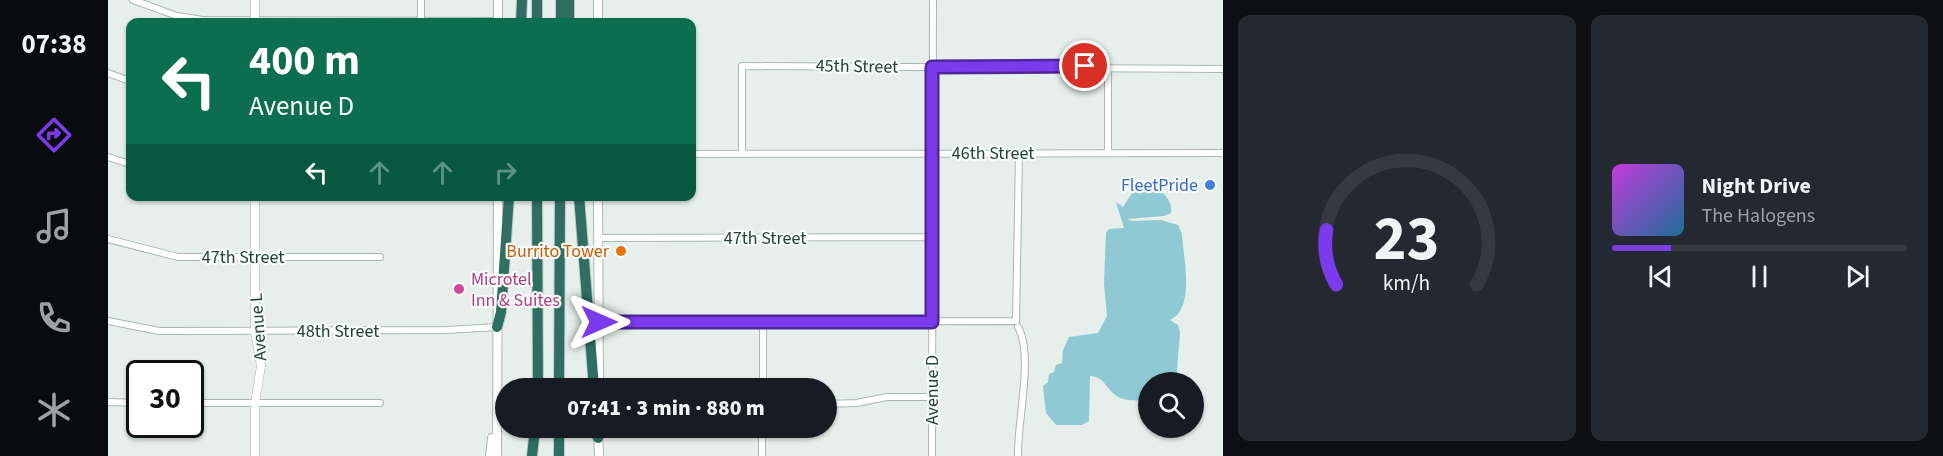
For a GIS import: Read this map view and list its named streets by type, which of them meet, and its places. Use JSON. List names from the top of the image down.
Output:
{
  "streets": {
    "street": [
      "45th Street",
      "46th Street",
      "47th Street",
      "Avenue L",
      "48th Street",
      "Avenue D"
    ]
  },
  "crossings": [
    ["45th Street", "46th Street"],
    ["45th Street", "Avenue D"],
    ["46th Street", "Avenue D"],
    ["47th Street", "Avenue L"],
    ["47th Street", "Avenue D"],
    ["Avenue L", "48th Street"]
  ],
  "places": ["FleetPride", "Burrito Tower", "Microtel Inn & Suites"],
  "page": {
    "tabs": "07:38",
    "turn": ["400 m", "Avenue D"],
    "song": ["Night Drive", "The Halogens"],
    "limit": "30",
    "trip": "07:41 · 3 min · 880 m",
    "gauge": ["23", "km/h"]
  }
}
